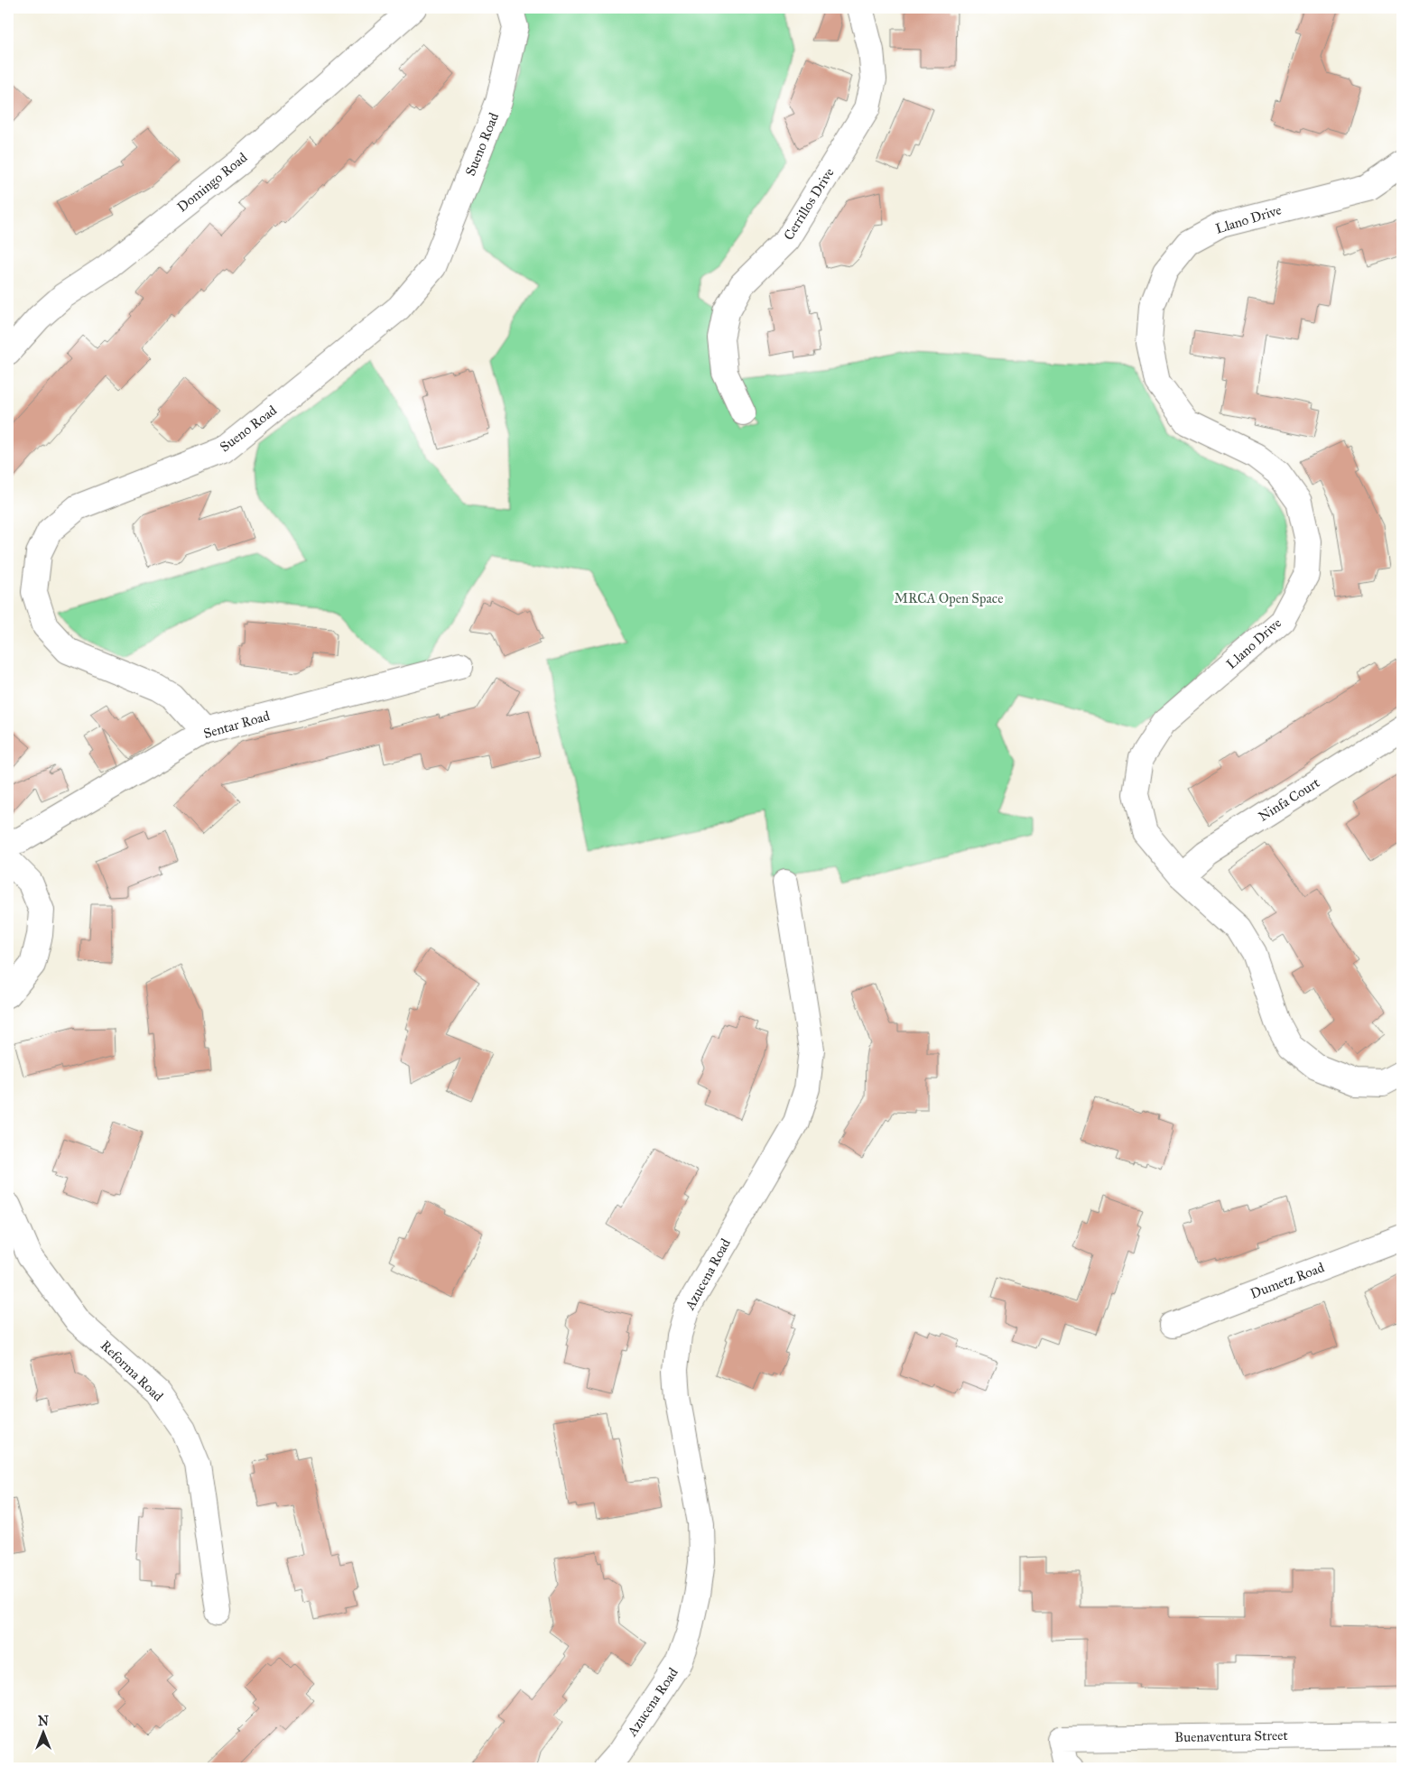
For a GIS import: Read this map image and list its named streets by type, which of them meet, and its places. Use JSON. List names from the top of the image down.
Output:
{
  "streets": {
    "street": [
      "Sueno Road",
      "Domingo Road",
      "Cerrillos Drive",
      "Llano Drive",
      "Sentar Road",
      "Ninfa Court",
      "Azucena Road",
      "Dumetz Road",
      "Reforma Road",
      "Buenaventura Street"
    ]
  },
  "crossings": [
    ["Sueno Road", "Sentar Road"],
    ["Llano Drive", "Ninfa Court"]
  ],
  "parks": ["MRCA Open Space"],
  "north": "top"
}
